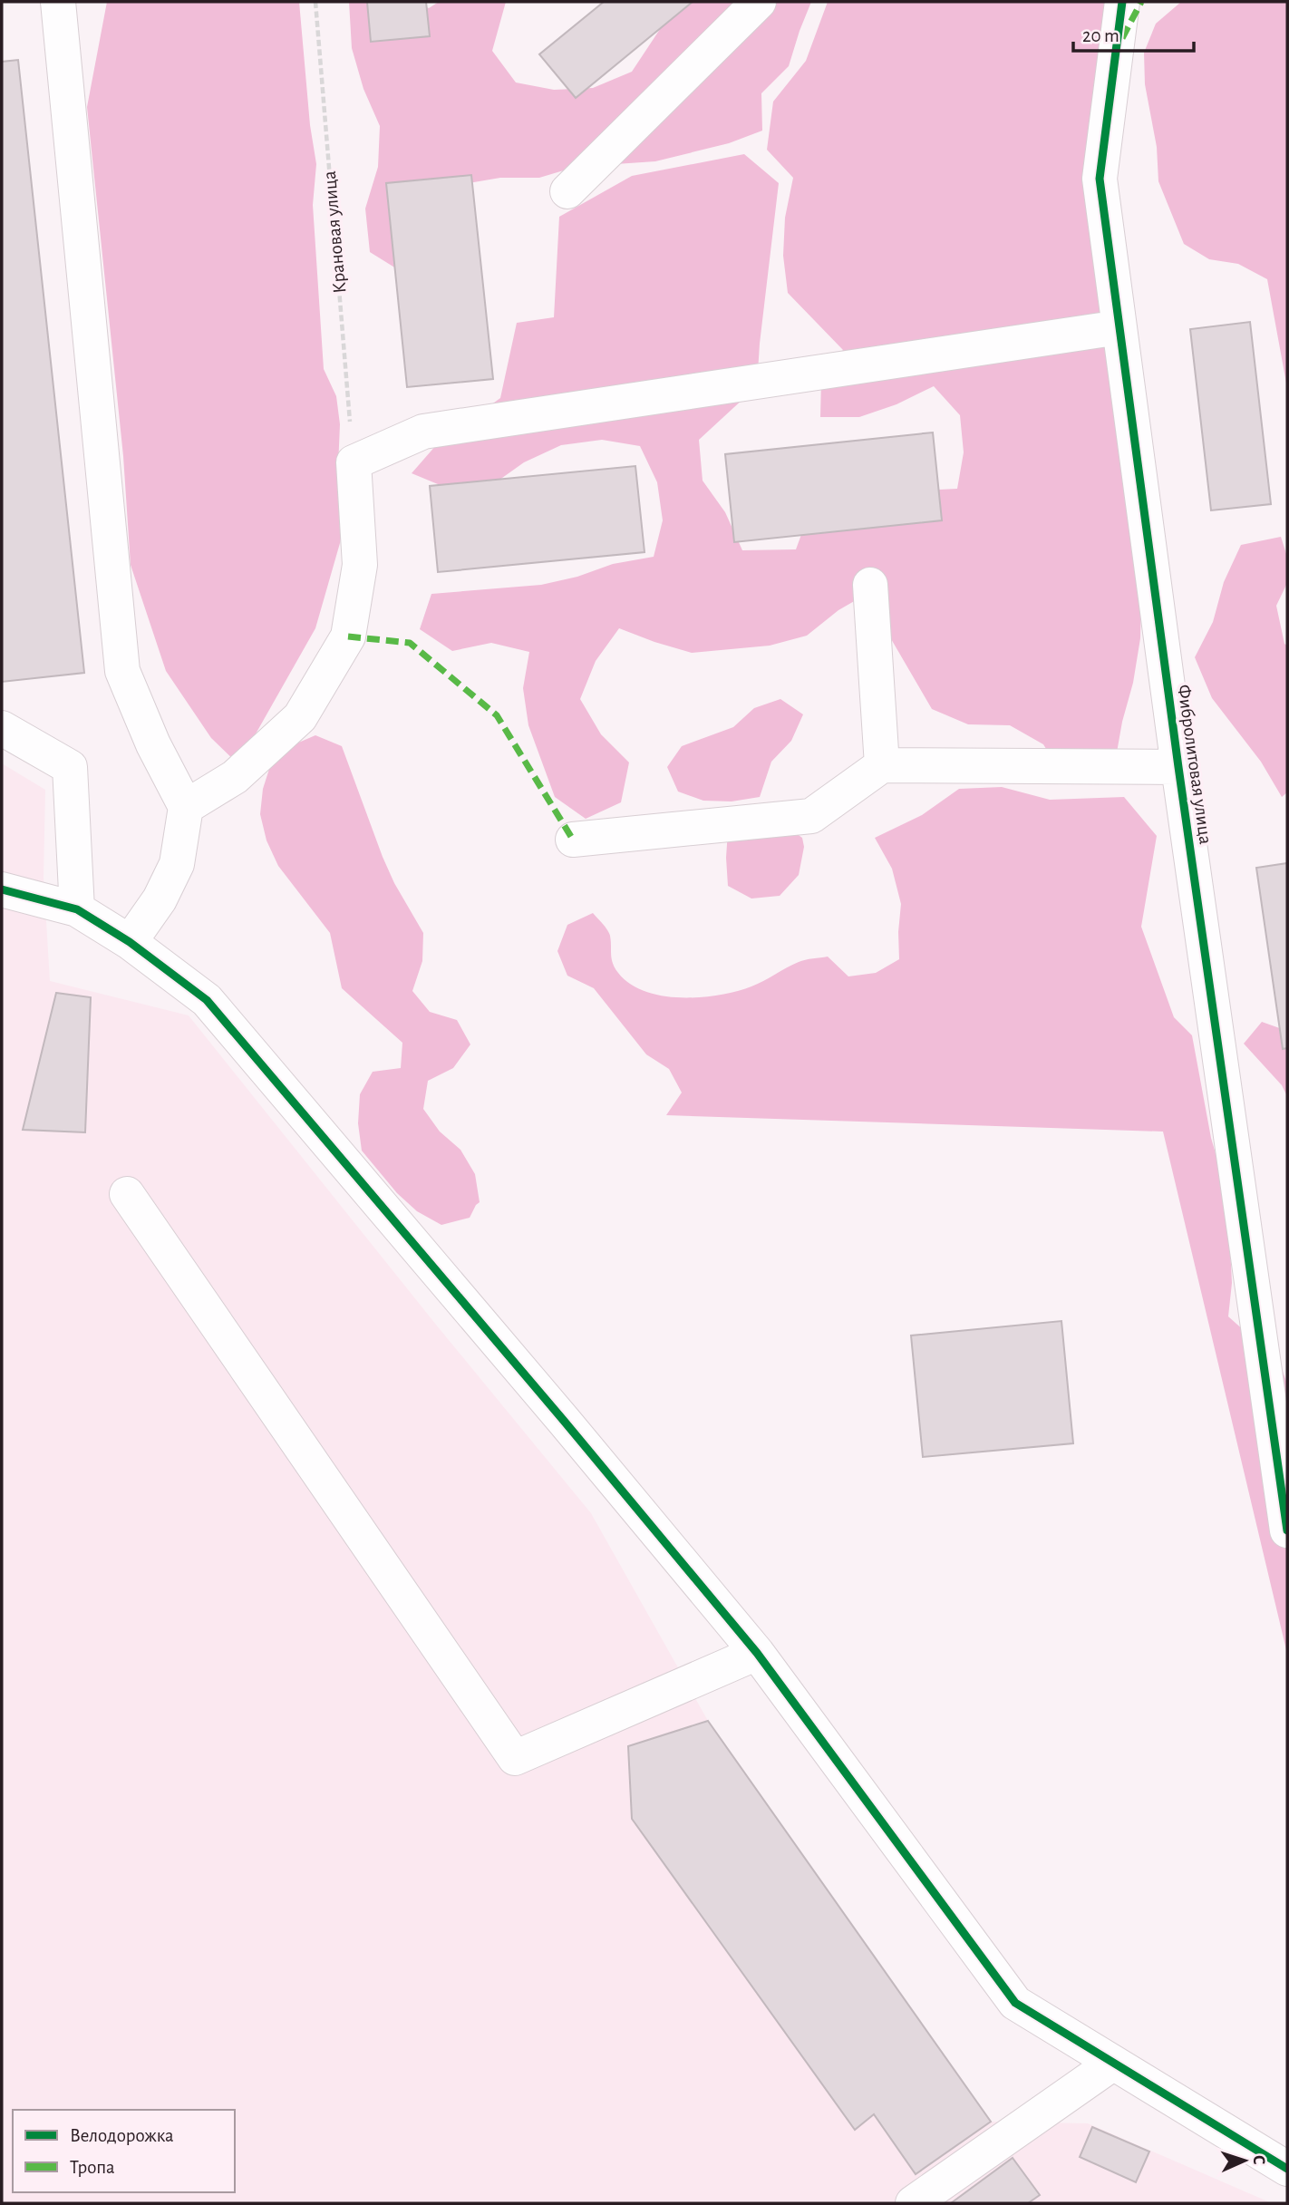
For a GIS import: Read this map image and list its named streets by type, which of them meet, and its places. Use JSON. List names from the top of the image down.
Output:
{
  "streets": {
    "street": ["Фибролитовая улица"],
    "path": ["Крановая улица"]
  },
  "legend": ["Велодорожка", "Тропа"],
  "scale_bar": "20 m",
  "north": "right"
}
